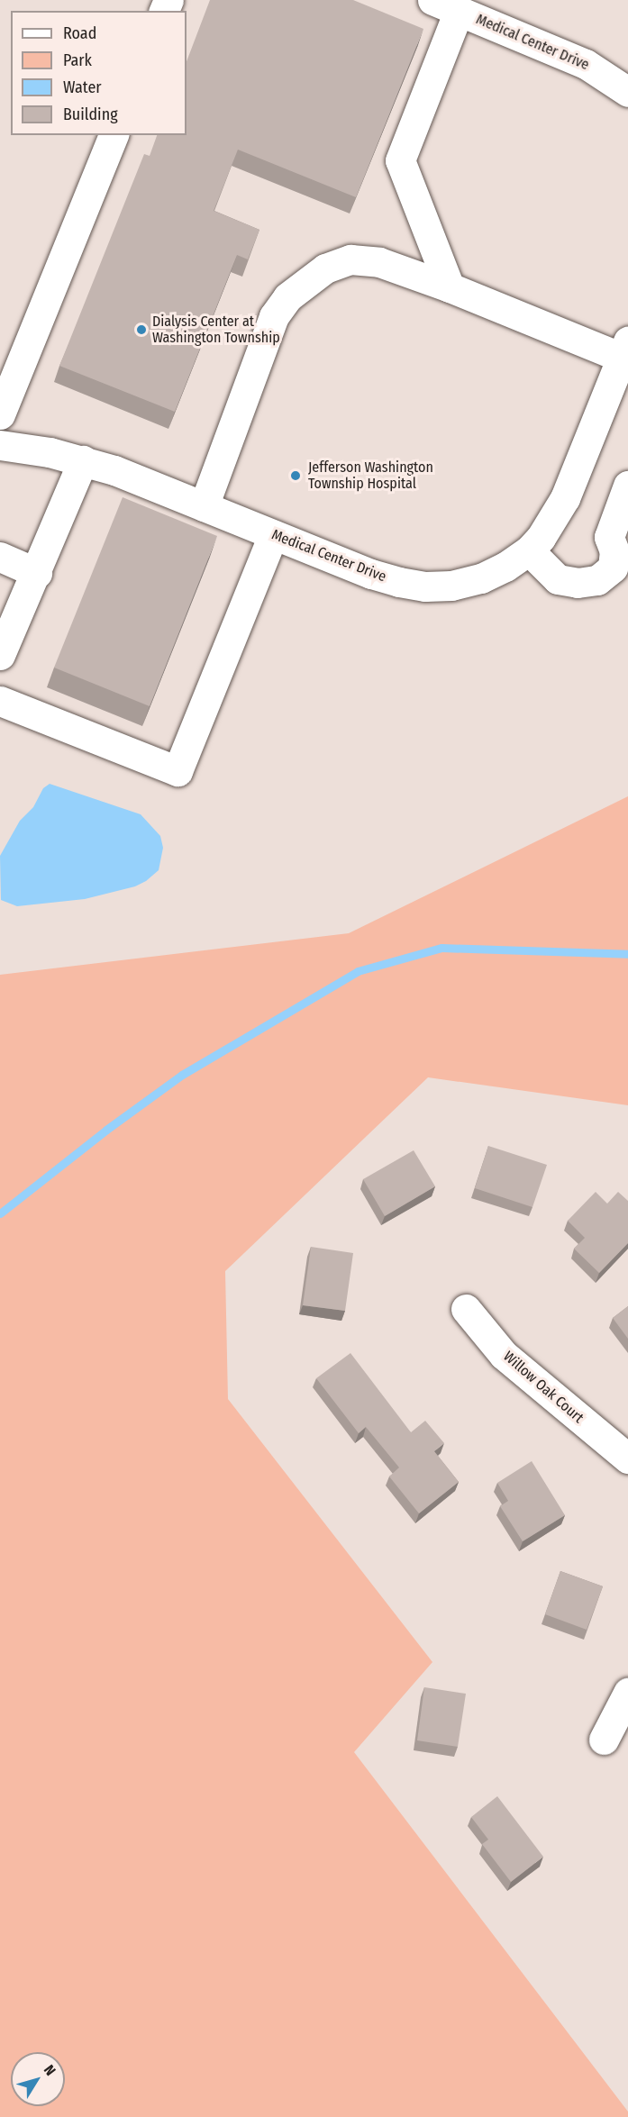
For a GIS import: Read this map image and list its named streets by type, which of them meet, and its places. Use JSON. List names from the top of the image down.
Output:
{
  "streets": {
    "street": ["Medical Center Drive", "Willow Oak Court"]
  },
  "places": ["Dialysis Center at Washington Township", "Jefferson Washington Township Hospital"],
  "legend": [
    "Road",
    "Park",
    "Water",
    "Building"
  ],
  "north": "top right"
}
